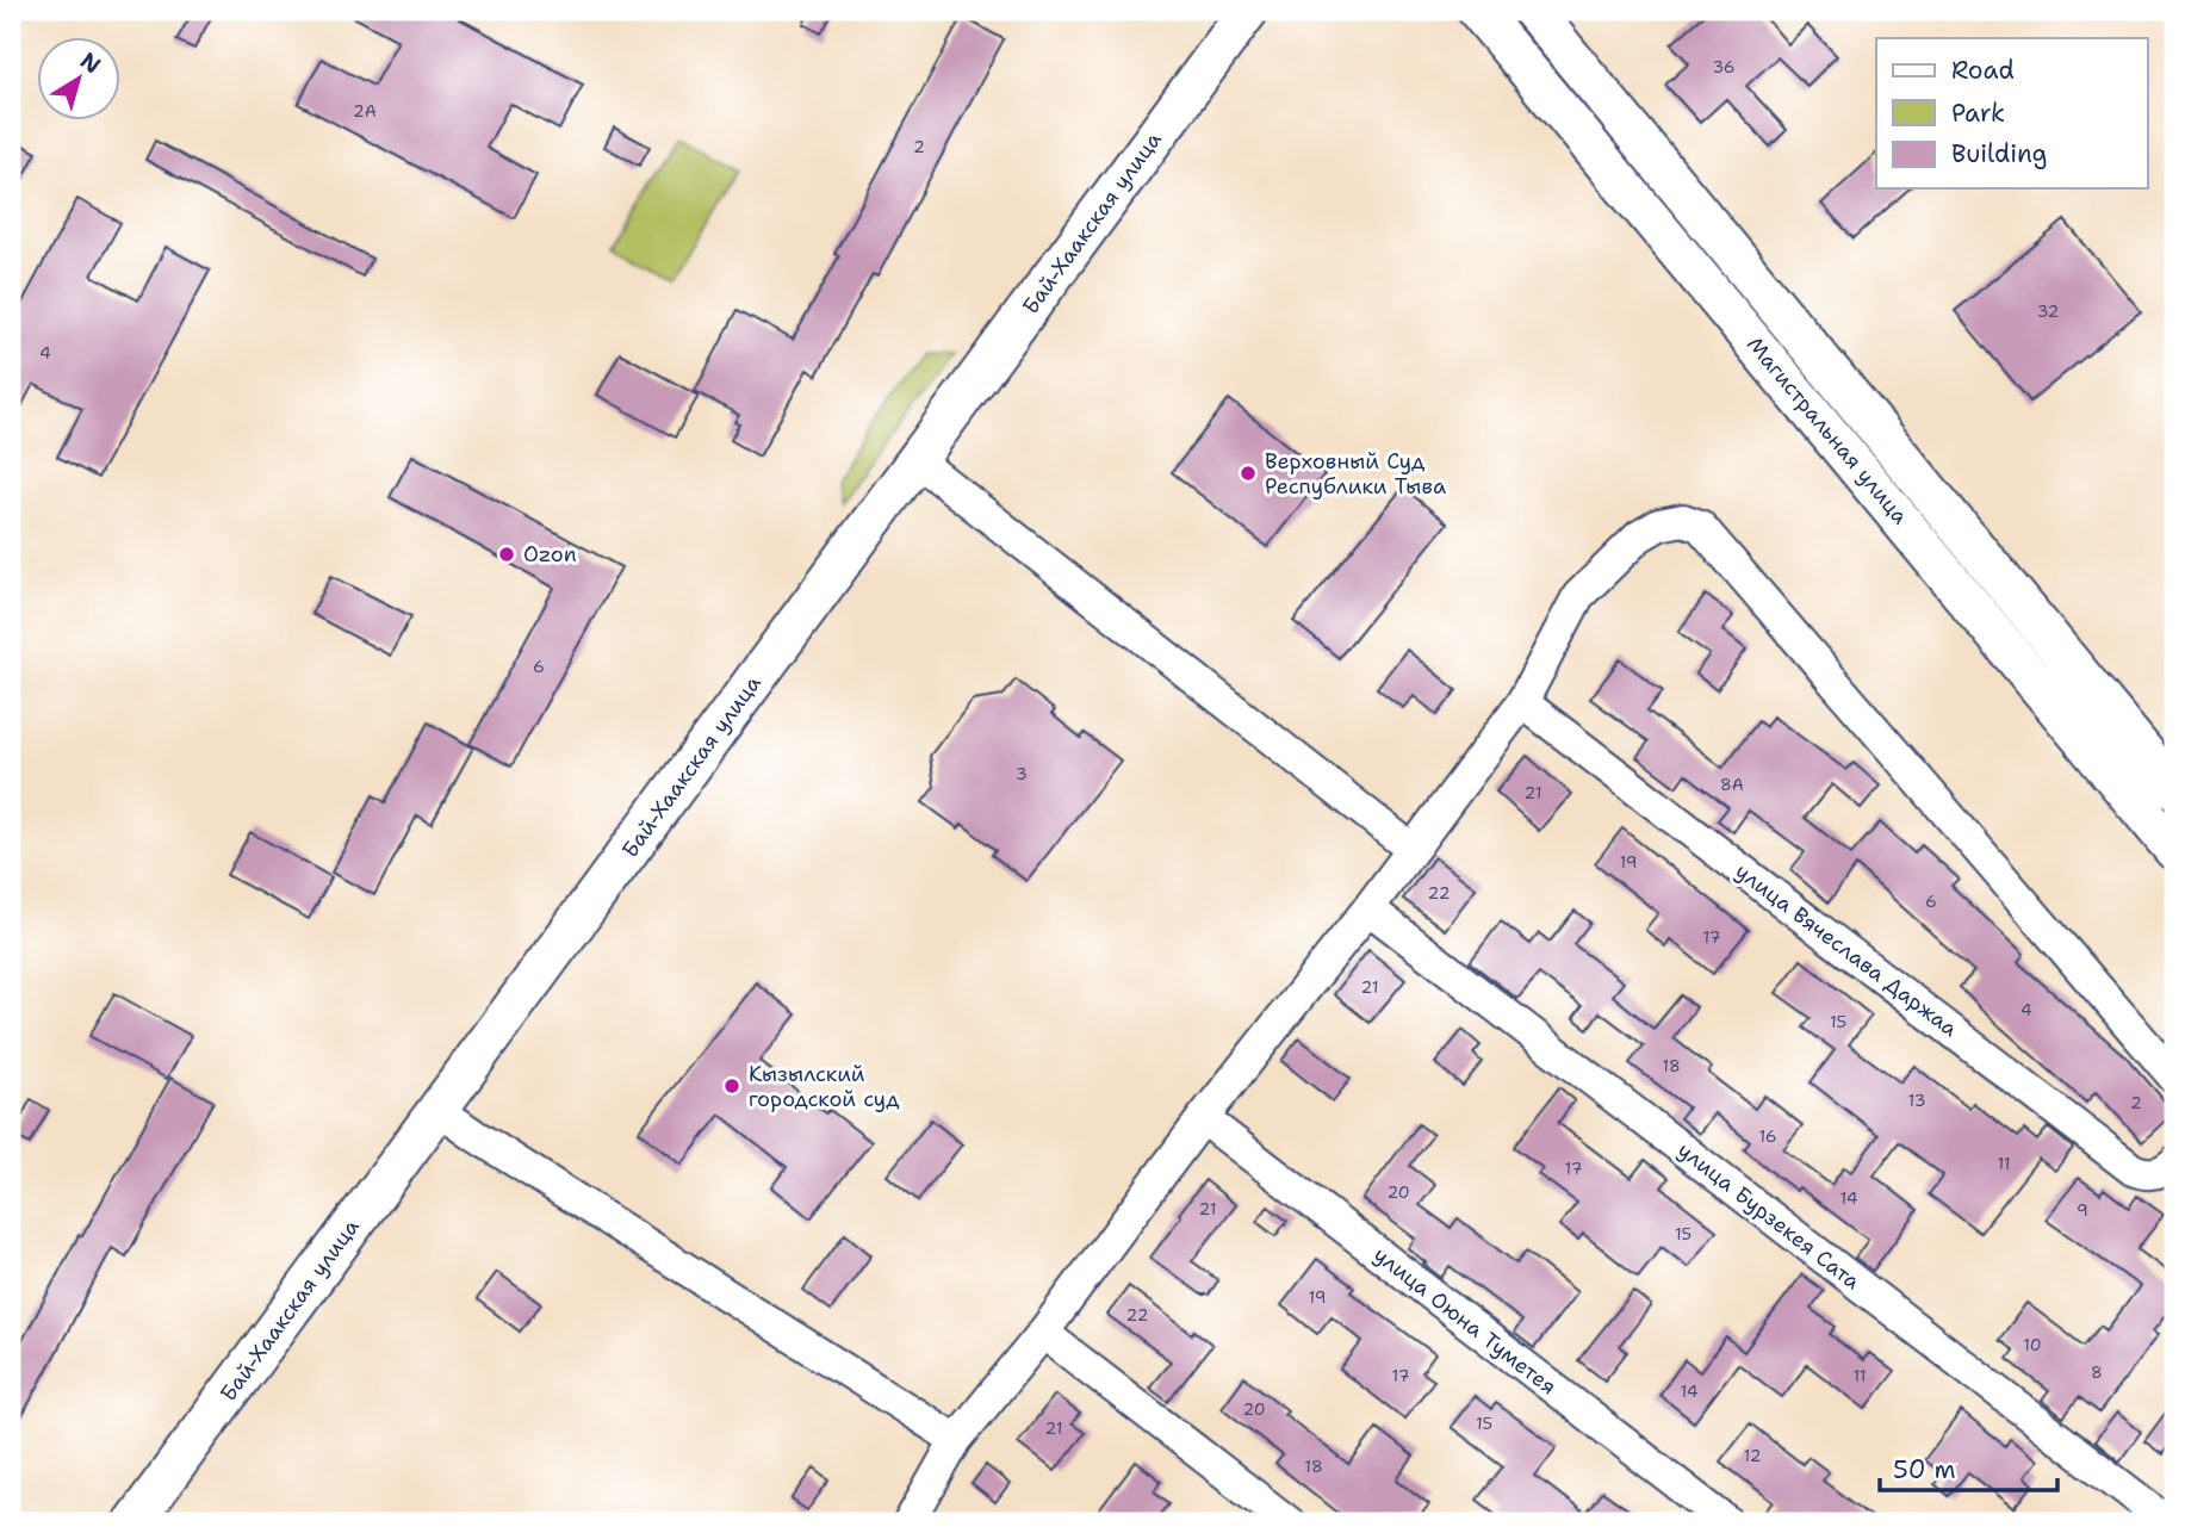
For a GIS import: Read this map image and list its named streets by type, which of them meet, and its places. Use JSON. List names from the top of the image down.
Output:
{
  "streets": {
    "main road": ["Бай-Хаакская улица", "Магистральная улица"],
    "street": ["улица Вячеслава Даржаа", "улица Бурзекея Сата", "улица Оюна Туметея"]
  },
  "places": ["Верховный Суд Республики Тыва", "Ozon", "Кызылский городской суд"],
  "house_numbers": [
    "36",
    "2А",
    "2",
    "32",
    "4",
    "6",
    "3",
    "8А",
    "21",
    "19",
    "22",
    "6",
    "17",
    "21",
    "4",
    "15",
    "18",
    "13",
    "2",
    "16",
    "11",
    "17",
    "20",
    "14",
    "21",
    "9",
    "15",
    "19",
    "22",
    "10",
    "8",
    "17",
    "11",
    "14",
    "20",
    "15",
    "21",
    "12",
    "18"
  ],
  "legend": ["Road", "Park", "Building"],
  "scale_bar": "50 m",
  "north": "top right"
}
